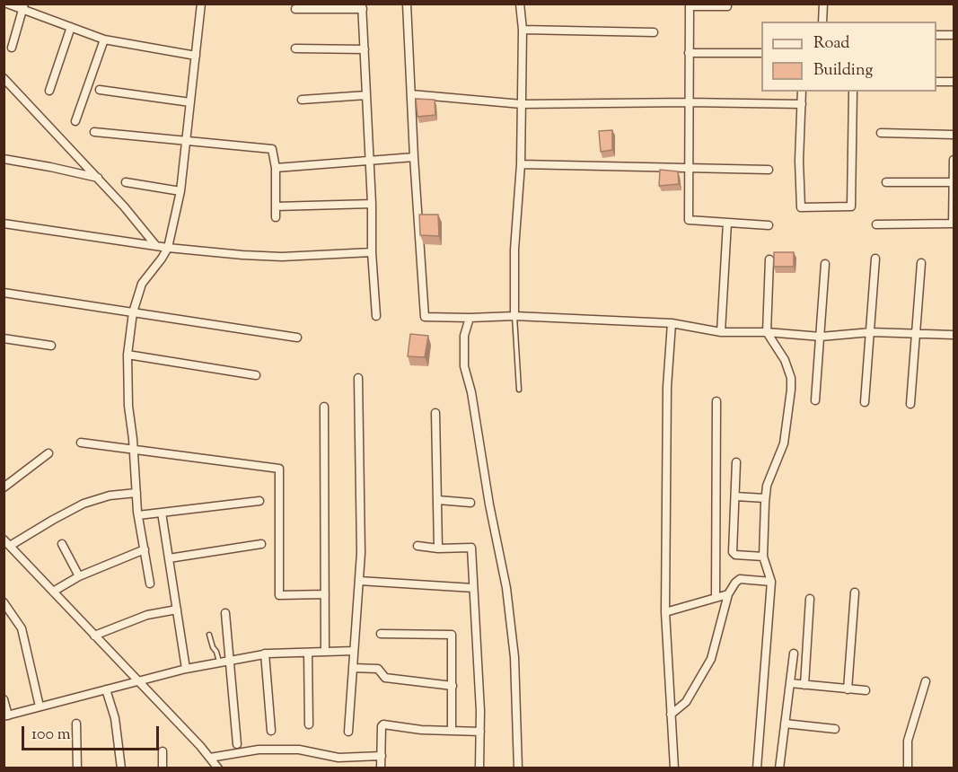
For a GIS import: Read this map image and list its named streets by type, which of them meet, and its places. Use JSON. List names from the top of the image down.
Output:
{
  "legend": ["Road", "Building"],
  "scale_bar": "100 m"
}
